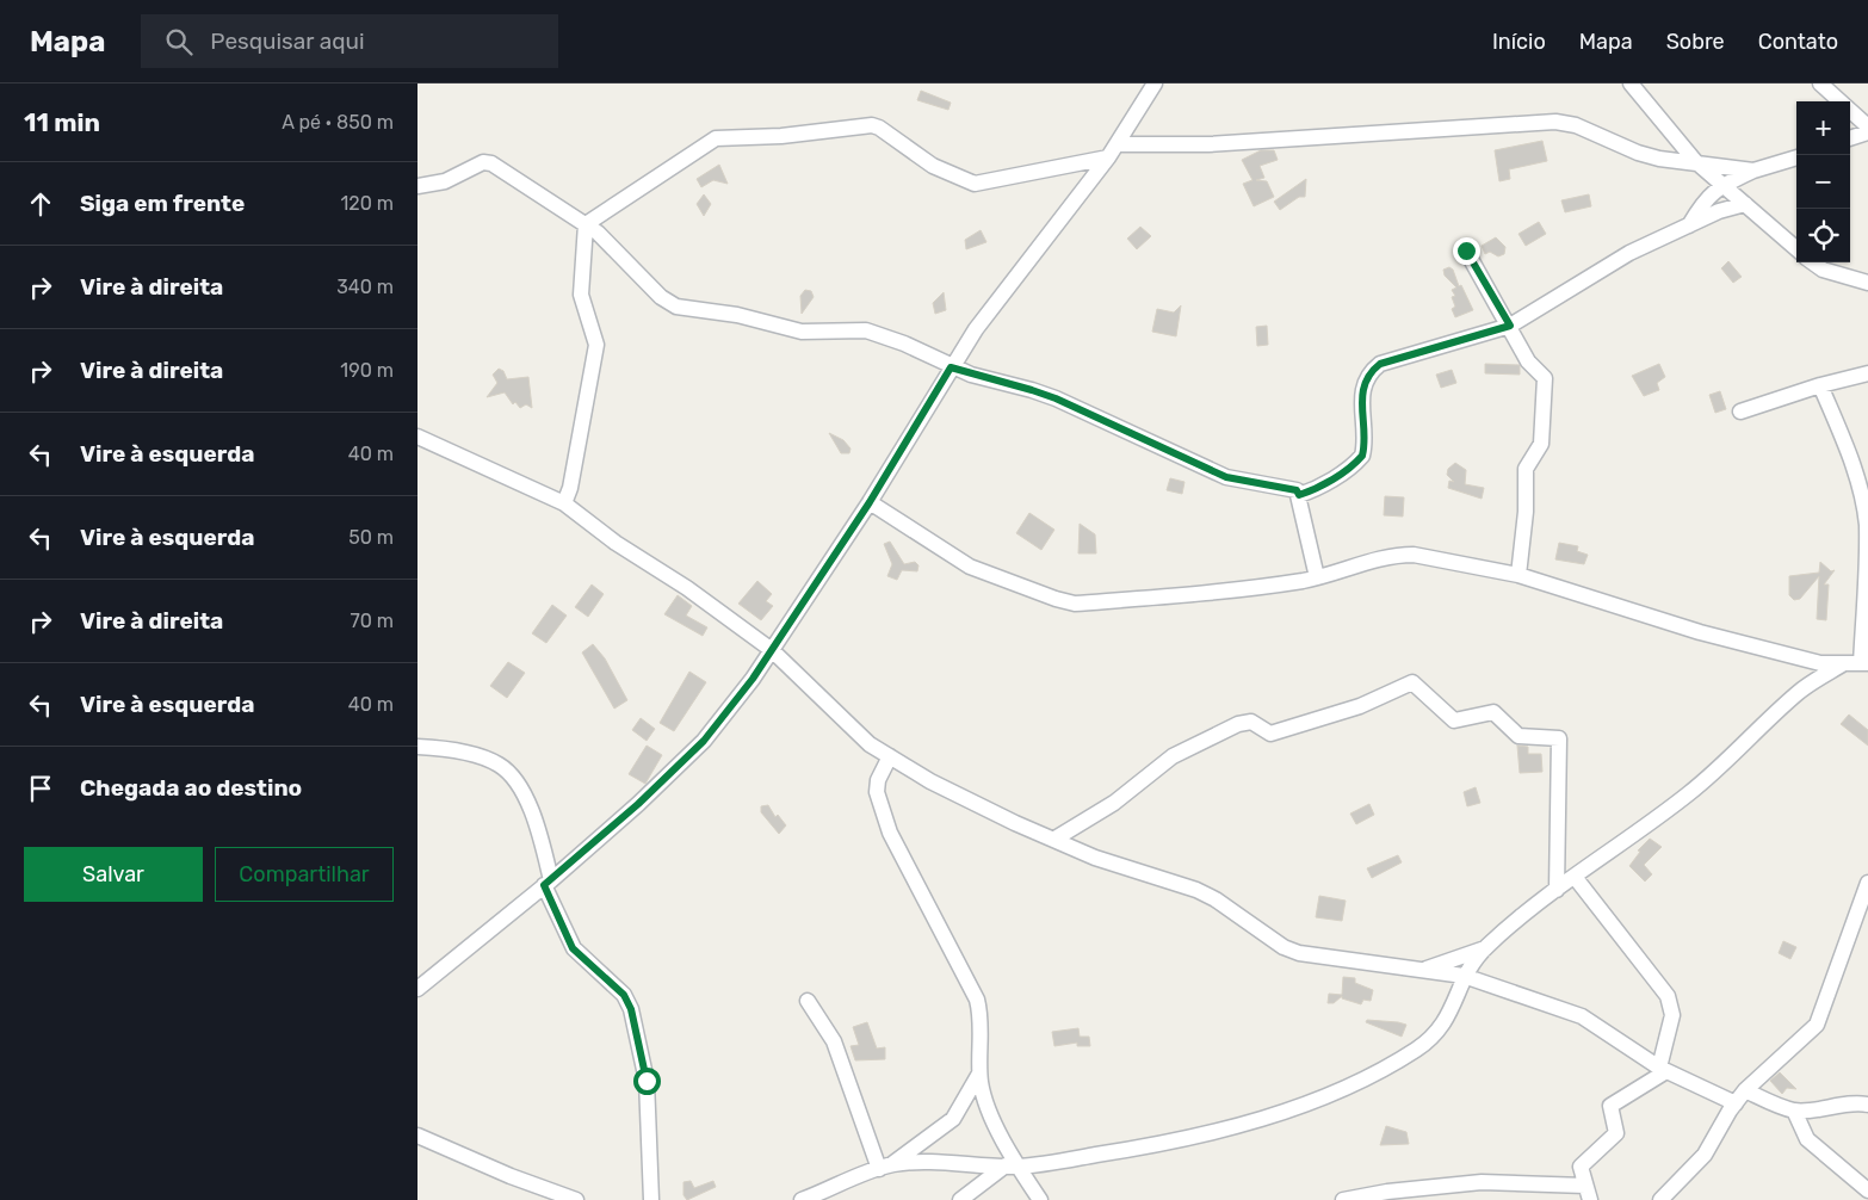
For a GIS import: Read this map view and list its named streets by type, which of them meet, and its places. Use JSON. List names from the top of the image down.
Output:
{
  "page": {
    "header": "Mapa",
    "search": "Pesquisar aqui",
    "nav": [
      "Início",
      "Mapa",
      "Sobre",
      "Contato"
    ],
    "heading": ["11 min", "A pé · 850 m"],
    "map_buttons": ["+", "−"],
    "list": [
      ["Siga em frente", "120 m"],
      ["Vire à direita", "340 m"],
      ["Vire à direita", "190 m"],
      ["Vire à esquerda", "40 m"],
      ["Vire à esquerda", "50 m"],
      ["Vire à direita", "70 m"],
      ["Vire à esquerda", "40 m"],
      "Chegada ao destino"
    ],
    "buttons": ["Salvar", "Compartilhar"]
  }
}
